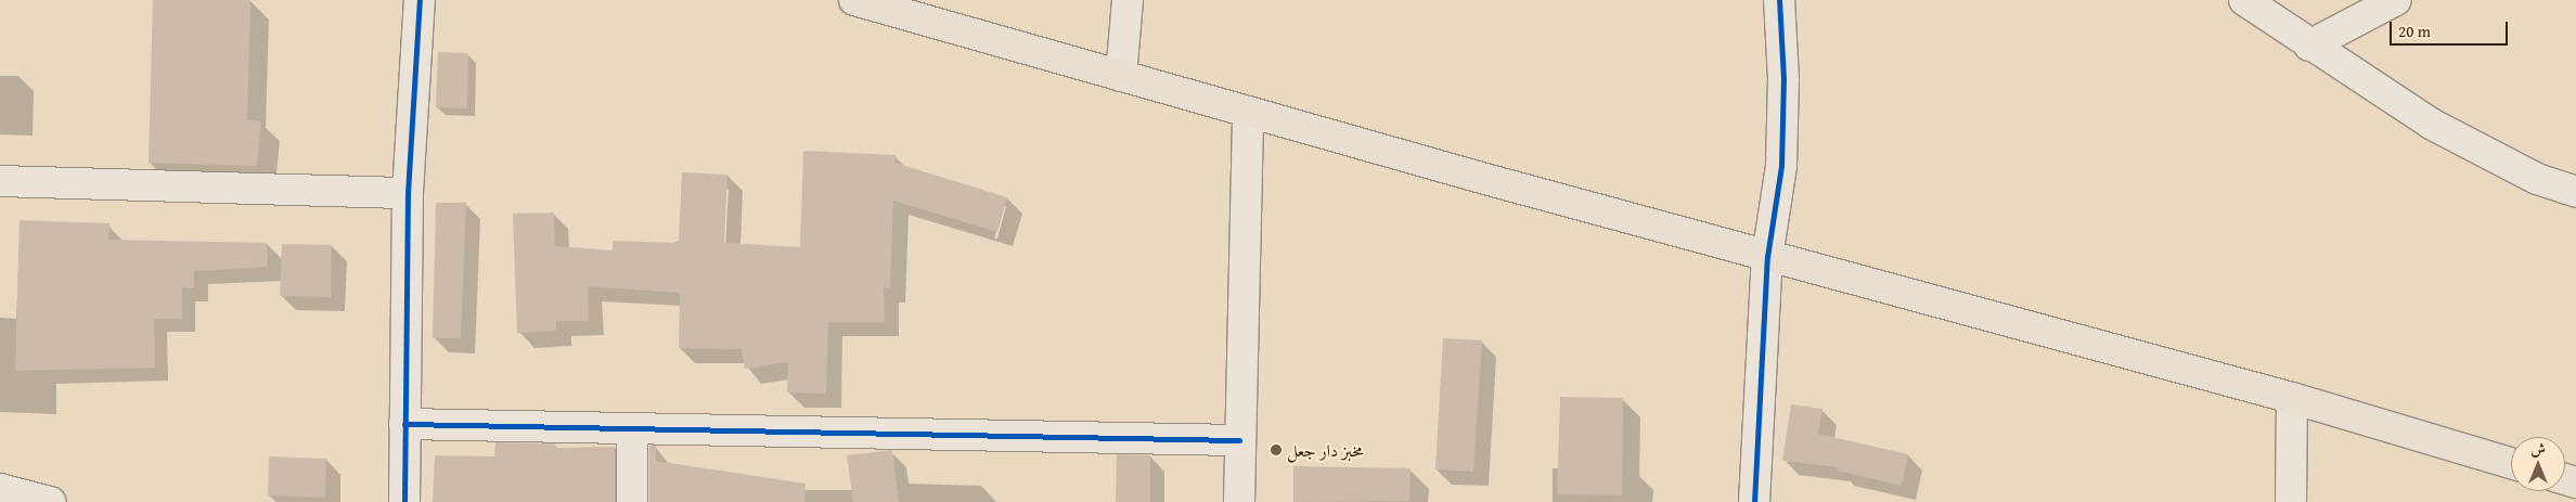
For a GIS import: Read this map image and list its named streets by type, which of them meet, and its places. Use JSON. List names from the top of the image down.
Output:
{
  "places": ["مخبز دار جعل"],
  "scale_bar": "20 m",
  "north": "top"
}
